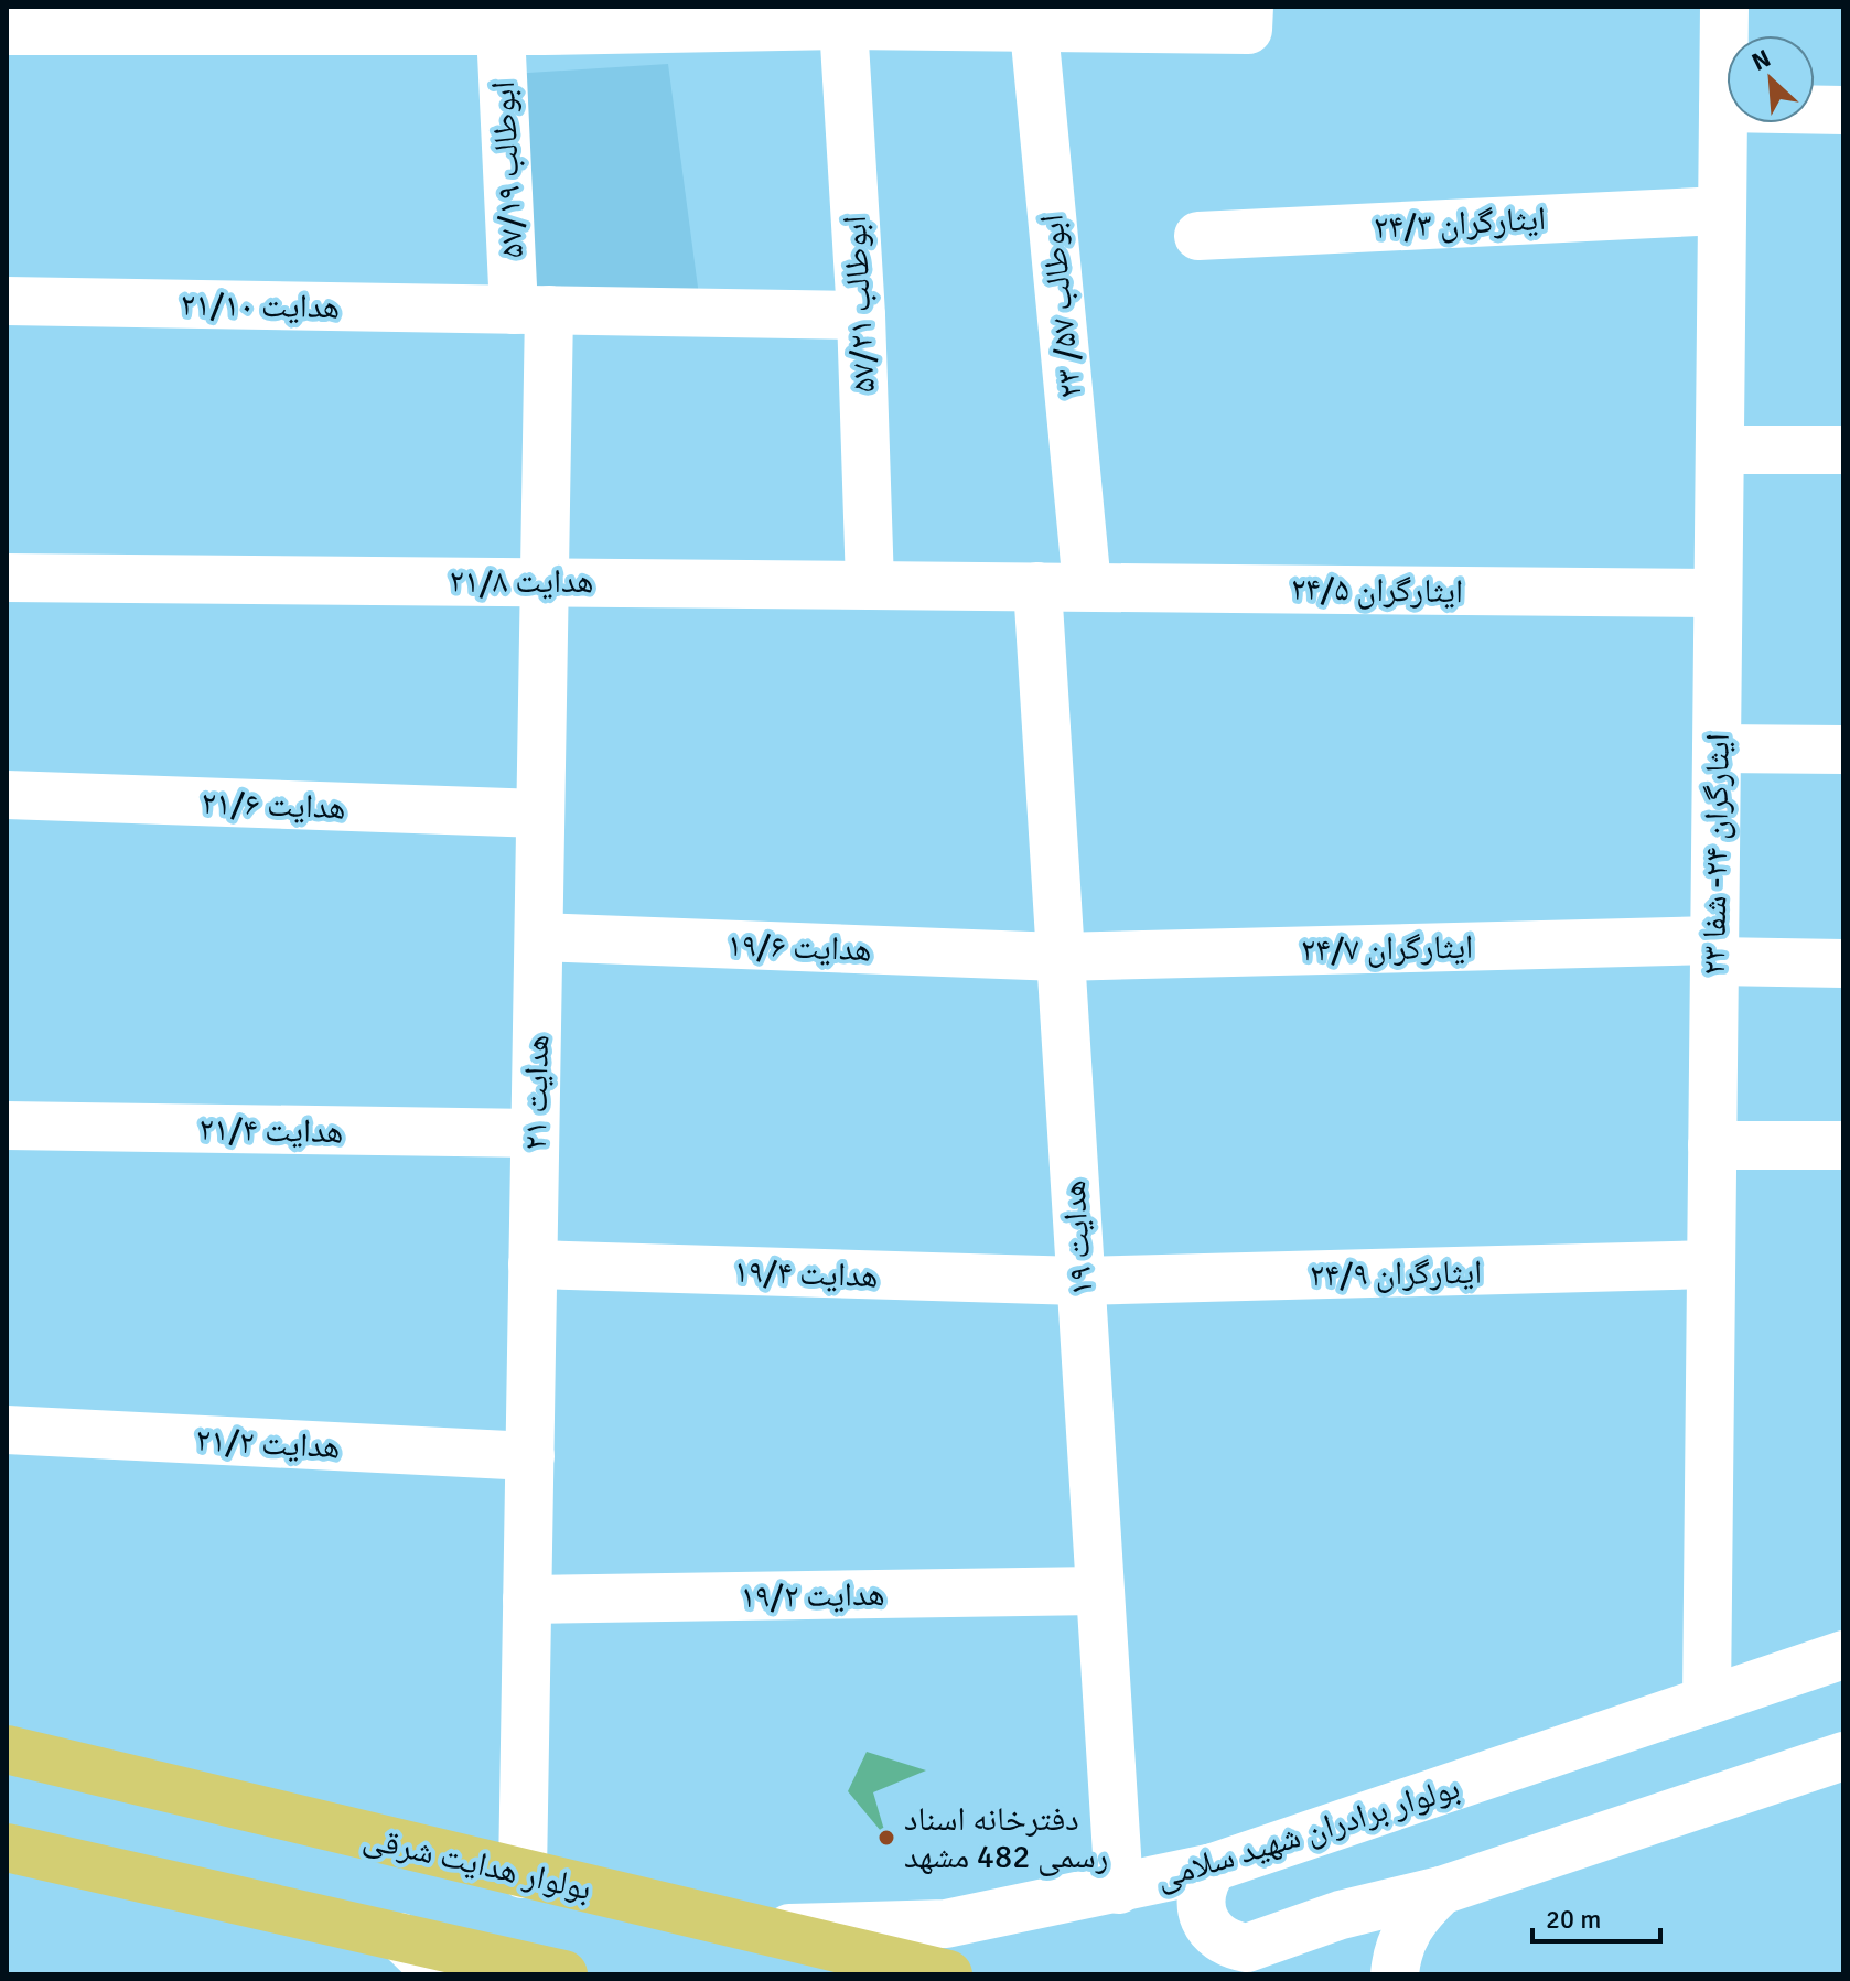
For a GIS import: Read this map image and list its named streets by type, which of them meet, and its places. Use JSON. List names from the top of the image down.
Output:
{
  "streets": {
    "main road": ["بولوار هدایت شرقی"],
    "street": [
      "ابوطالب ۵۷/۱۹",
      "ایثارگران ۲۴/۳",
      "ابوطالب ۵۷/۲۱",
      "هدایت ۲۱/۱۰",
      "ابوطالب ۵۷/ ۲۳",
      "هدایت ۲۱/۸",
      "ایثارگران ۲۴/۵",
      "هدایت ۲۱/۶",
      "ایثارگران ۲۴- شفا ۲۳",
      "هدایت ۱۹/۶",
      "ایثارگران ۲۴/۷",
      "هدایت ۲۱",
      "هدایت ۲۱/۴",
      "هدایت ۱۹",
      "هدایت ۱۹/۴",
      "ایثارگران ۲۴/۹",
      "هدایت ۲۱/۲",
      "هدایت ۱۹/۲",
      "بولوار برادران شهید سلامی"
    ]
  },
  "crossings": [
    ["ابوطالب ۵۷/۱۹", "هدایت ۲۱/۱۰"],
    ["ابوطالب ۵۷/۱۹", "هدایت ۲۱"],
    ["ایثارگران ۲۴/۳", "ایثارگران ۲۴- شفا ۲۳"],
    ["ابوطالب ۵۷/۲۱", "هدایت ۲۱/۱۰"],
    ["ابوطالب ۵۷/۲۱", "هدایت ۲۱/۸"],
    ["هدایت ۲۱/۱۰", "هدایت ۲۱"],
    ["ابوطالب ۵۷/ ۲۳", "ایثارگران ۲۴/۵"],
    ["هدایت ۲۱/۸", "ایثارگران ۲۴/۵"],
    ["هدایت ۲۱/۸", "هدایت ۲۱"],
    ["هدایت ۲۱/۸", "هدایت ۱۹"],
    ["ایثارگران ۲۴/۵", "ایثارگران ۲۴- شفا ۲۳"],
    ["ایثارگران ۲۴/۵", "هدایت ۱۹"],
    ["هدایت ۲۱/۶", "هدایت ۲۱"],
    ["ایثارگران ۲۴- شفا ۲۳", "ایثارگران ۲۴/۷"],
    ["ایثارگران ۲۴- شفا ۲۳", "ایثارگران ۲۴/۹"],
    ["ایثارگران ۲۴- شفا ۲۳", "بولوار برادران شهید سلامی"],
    ["هدایت ۱۹/۶", "ایثارگران ۲۴/۷"],
    ["هدایت ۱۹/۶", "هدایت ۲۱"],
    ["هدایت ۱۹/۶", "هدایت ۱۹"],
    ["ایثارگران ۲۴/۷", "هدایت ۱۹"],
    ["هدایت ۲۱", "هدایت ۲۱/۴"],
    ["هدایت ۲۱", "هدایت ۱۹/۴"],
    ["هدایت ۲۱", "هدایت ۲۱/۲"],
    ["هدایت ۲۱", "هدایت ۱۹/۲"],
    ["هدایت ۲۱", "بولوار هدایت شرقی"],
    ["هدایت ۱۹", "هدایت ۱۹/۴"],
    ["هدایت ۱۹", "ایثارگران ۲۴/۹"],
    ["هدایت ۱۹", "هدایت ۱۹/۲"],
    ["هدایت ۱۹", "بولوار برادران شهید سلامی"],
    ["هدایت ۱۹/۴", "ایثارگران ۲۴/۹"],
    ["بولوار برادران شهید سلامی", "بولوار هدایت شرقی"]
  ],
  "places": ["دفترخانه اسناد رسمی 482 مشهد"],
  "scale_bar": "20 m",
  "north": "top left"
}
